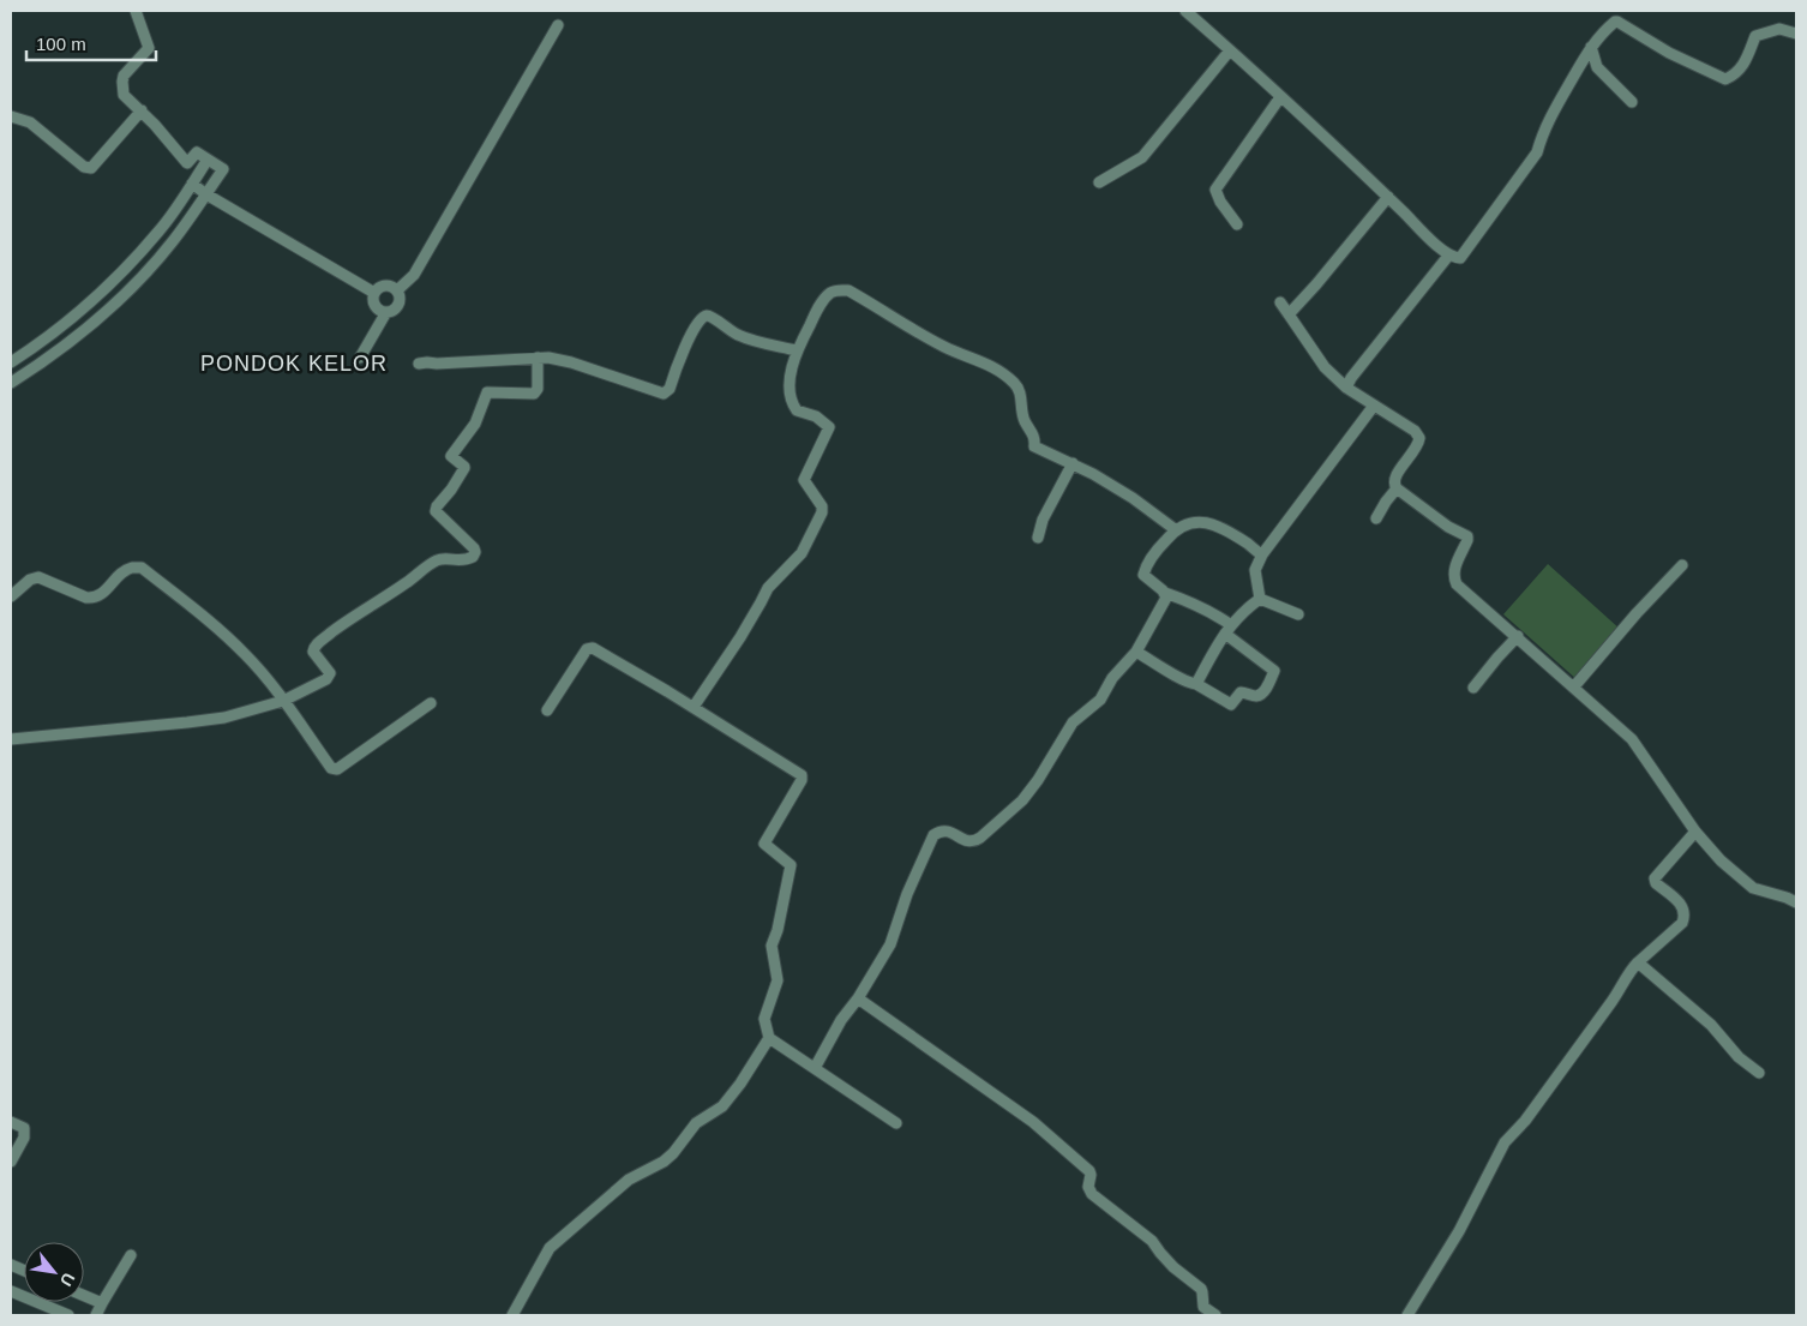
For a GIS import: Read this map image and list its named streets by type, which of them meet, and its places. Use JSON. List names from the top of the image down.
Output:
{
  "districts": ["PONDOK KELOR"],
  "scale_bar": "100 m",
  "north": "bottom right"
}
